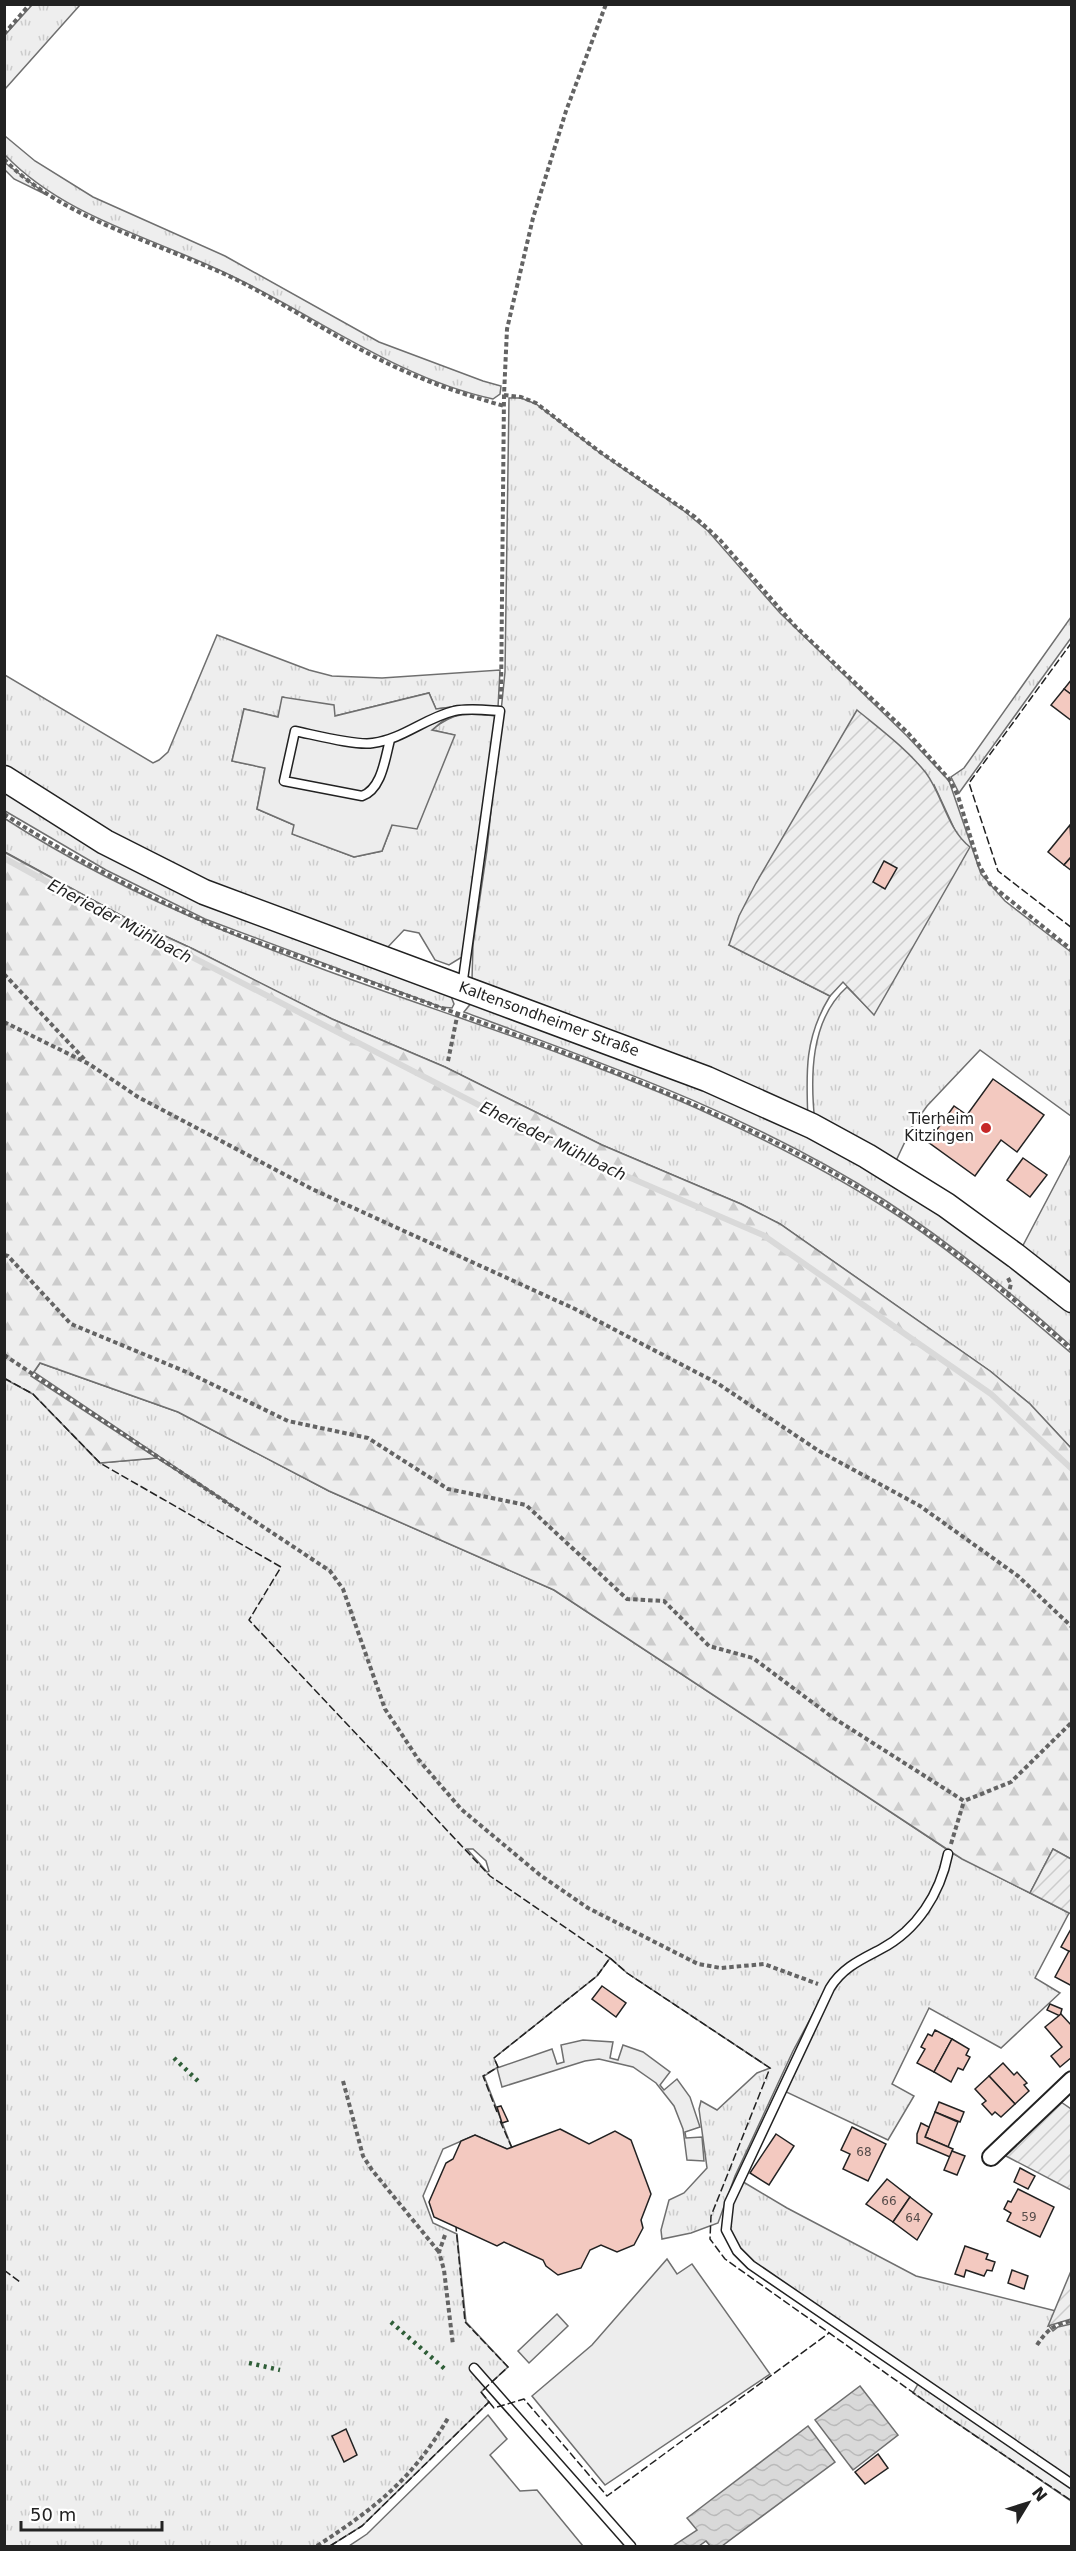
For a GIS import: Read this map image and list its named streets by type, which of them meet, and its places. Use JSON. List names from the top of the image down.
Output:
{
  "streets": {
    "main road": ["Kaltensondheimer Straße"]
  },
  "water": ["Eherieder Mühlbach"],
  "places": ["Tierheim Kitzingen"],
  "house_numbers": [
    "68",
    "66",
    "59",
    "64"
  ],
  "scale_bar": "50 m",
  "north": "top right"
}
